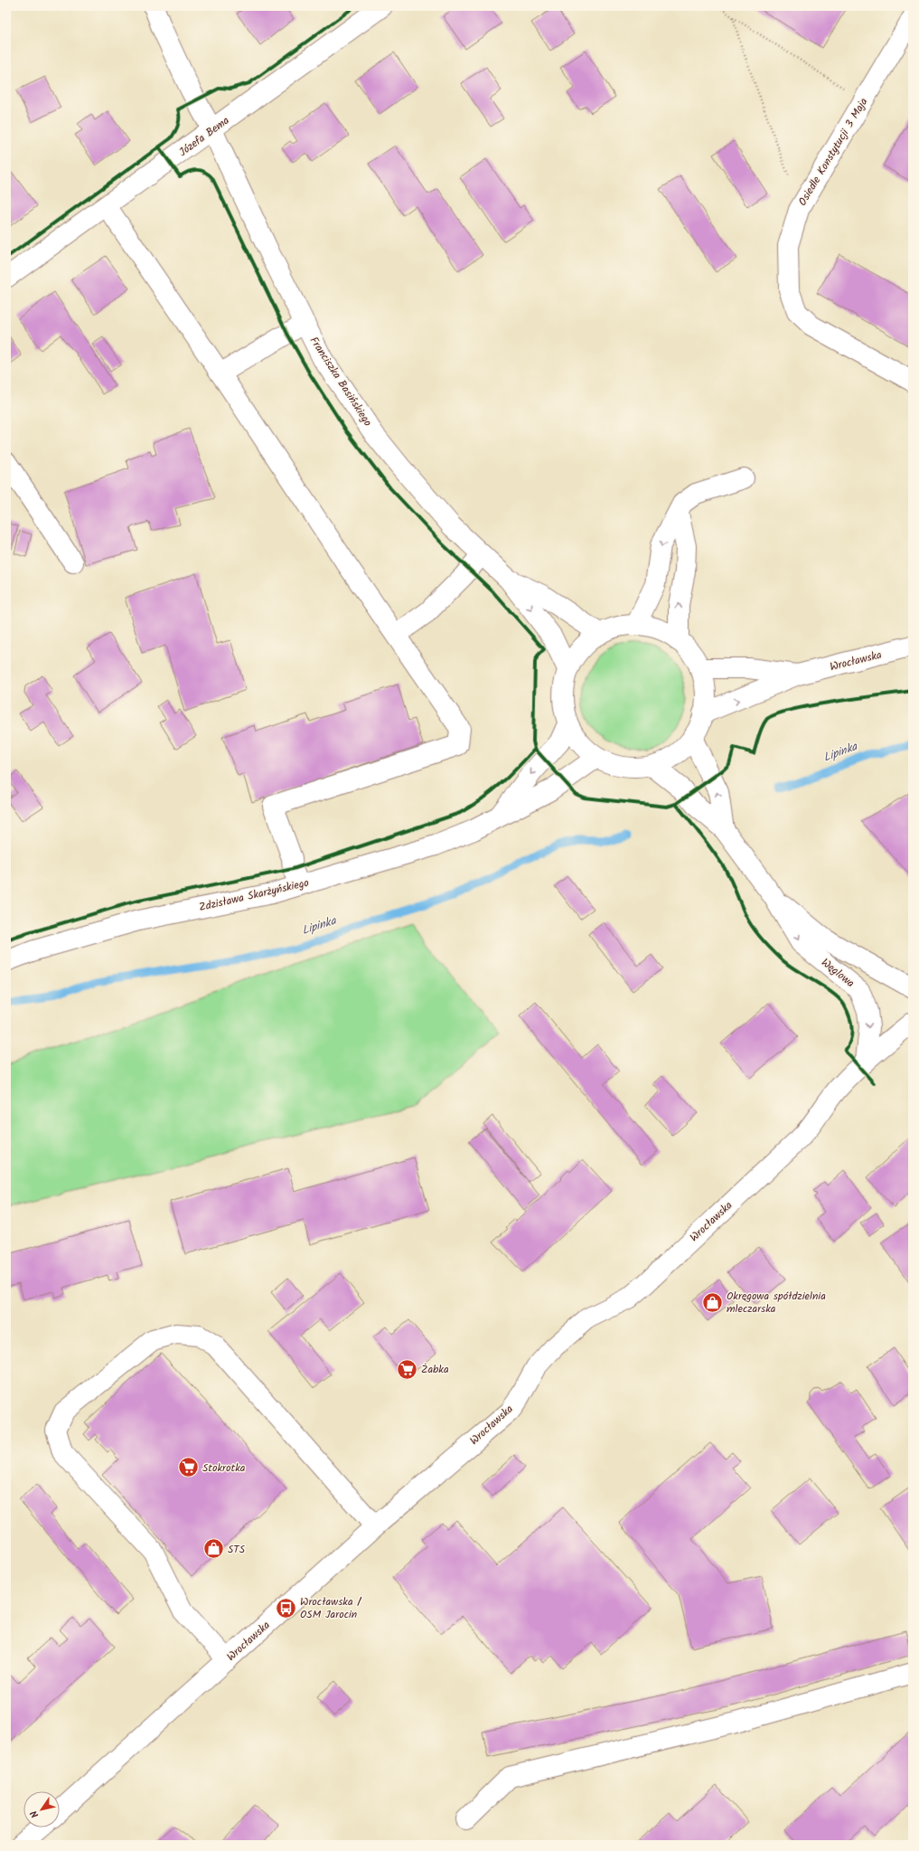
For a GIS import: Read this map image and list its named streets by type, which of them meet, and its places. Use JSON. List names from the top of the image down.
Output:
{
  "streets": {
    "street": [
      "Józefa Bema",
      "Osiedle Konstytucji 3 Maja",
      "Franciszka Basińskiego",
      "Wrocławska",
      "Zdzisława Skarżyńskiego",
      "Węglowa"
    ]
  },
  "crossings": [
    ["Józefa Bema", "Franciszka Basińskiego"],
    ["Wrocławska", "Węglowa"]
  ],
  "water": ["Lipinka"],
  "places": {
    "shop": ["Okręgowa spółdzielnia mleczarska", "STS"],
    "supermarket": ["Żabka", "Stokrotka"],
    "bus stop": ["Wrocławska / OSM Jarocin"]
  },
  "north": "bottom left"
}
